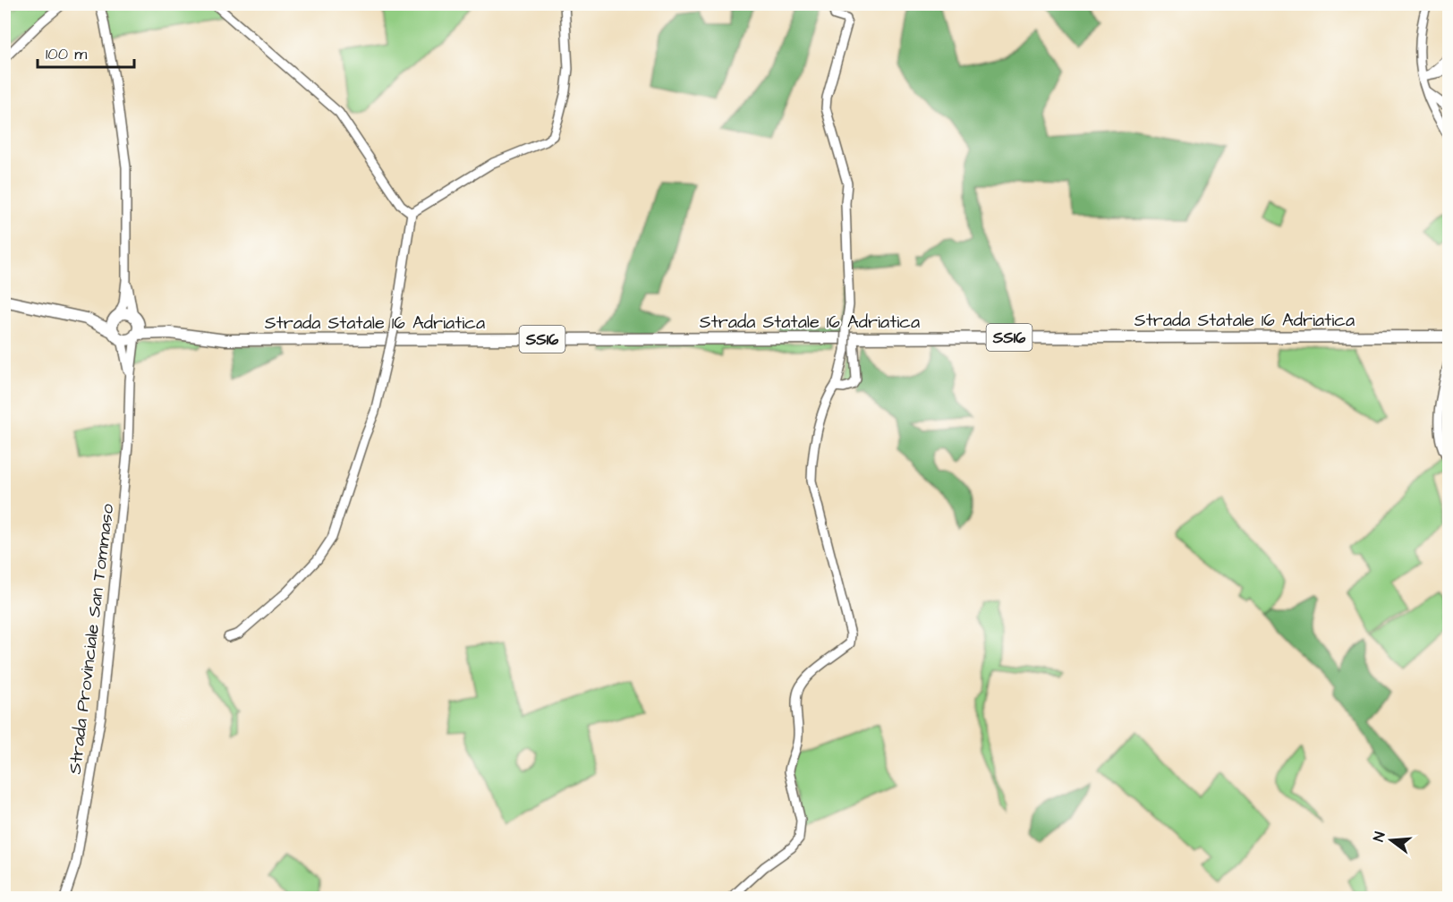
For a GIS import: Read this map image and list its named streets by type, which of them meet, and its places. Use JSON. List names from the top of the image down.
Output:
{
  "streets": {
    "main road": ["Strada Statale 16 Adriatica", "SS16"],
    "street": ["Strada Provinciale San Tommaso"]
  },
  "crossings": [
    ["Strada Statale 16 Adriatica", "SS16"],
    ["Strada Statale 16 Adriatica", "Strada Provinciale San Tommaso"],
    ["SS16", "Strada Provinciale San Tommaso"]
  ],
  "scale_bar": "100 m",
  "north": "left"
}
